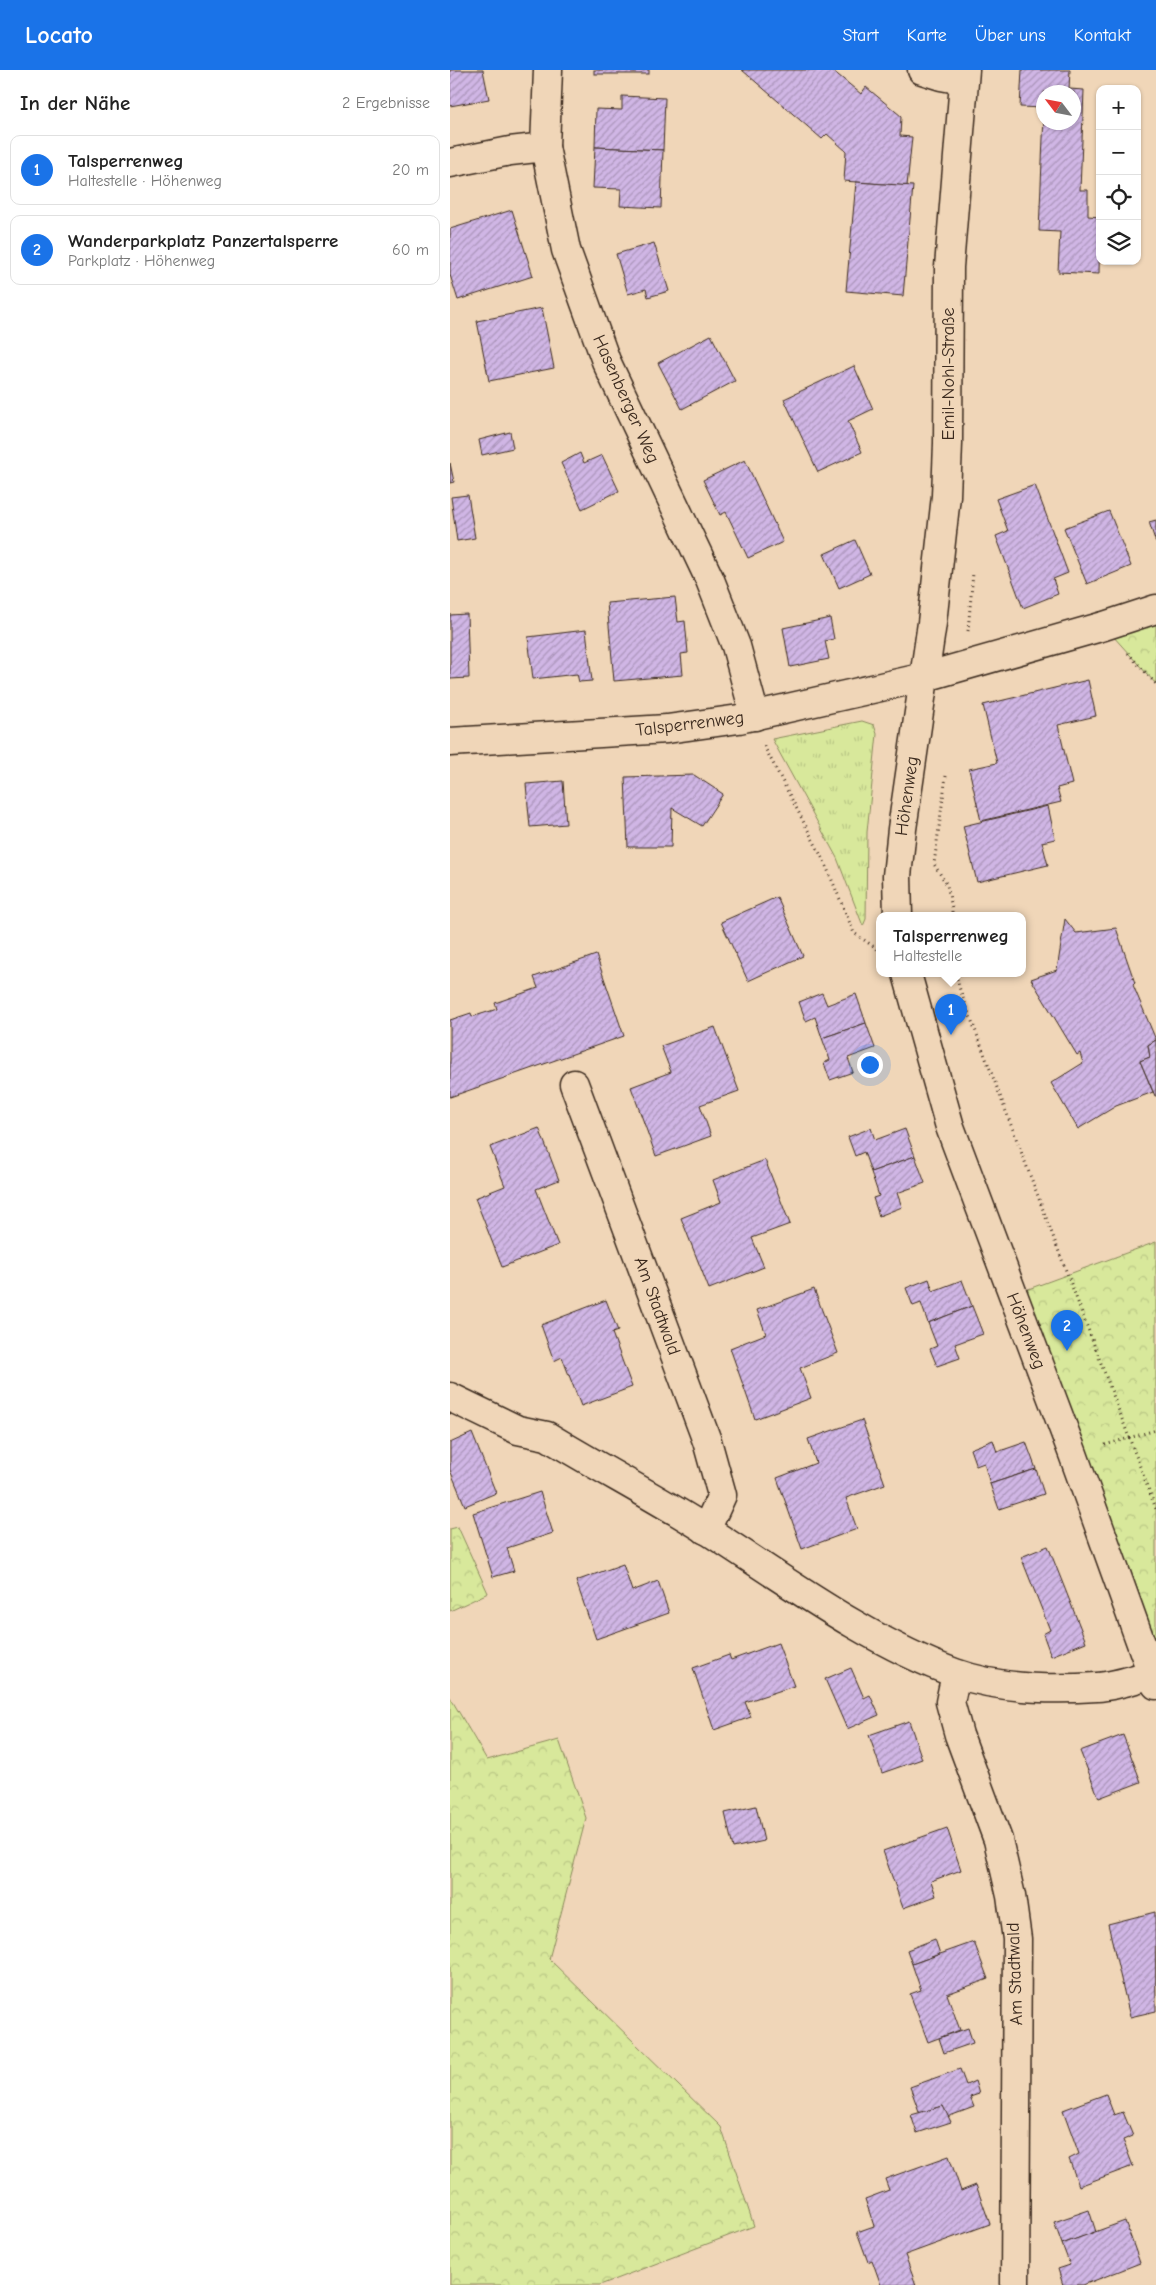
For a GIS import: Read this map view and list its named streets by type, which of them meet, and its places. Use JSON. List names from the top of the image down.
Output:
{
  "streets": {
    "street": [
      "Emil-Nohl-Straße",
      "Hasenberger Weg",
      "Talsperrenweg",
      "Höhenweg",
      "Am Stadtwald"
    ]
  },
  "crossings": [
    ["Emil-Nohl-Straße", "Talsperrenweg"],
    ["Emil-Nohl-Straße", "Höhenweg"],
    ["Hasenberger Weg", "Talsperrenweg"],
    ["Talsperrenweg", "Höhenweg"]
  ],
  "north": "top left",
  "page": {
    "header": "Locato",
    "nav": [
      "Start",
      "Karte",
      "Über uns",
      "Kontakt"
    ],
    "heading": ["In der Nähe", "2 Ergebnisse"],
    "map_buttons": ["+", "−"],
    "list": [
      {
        "mark": "1",
        "name": "Talsperrenweg",
        "note": "Haltestelle · Höhenweg",
        "value": "20 m"
      },
      {
        "mark": "2",
        "name": "Wanderparkplatz Panzertalsperre",
        "note": "Parkplatz · Höhenweg",
        "value": "60 m"
      }
    ],
    "popup": ["Talsperrenweg", "Haltestelle"],
    "pins": ["1", "2"]
  }
}
